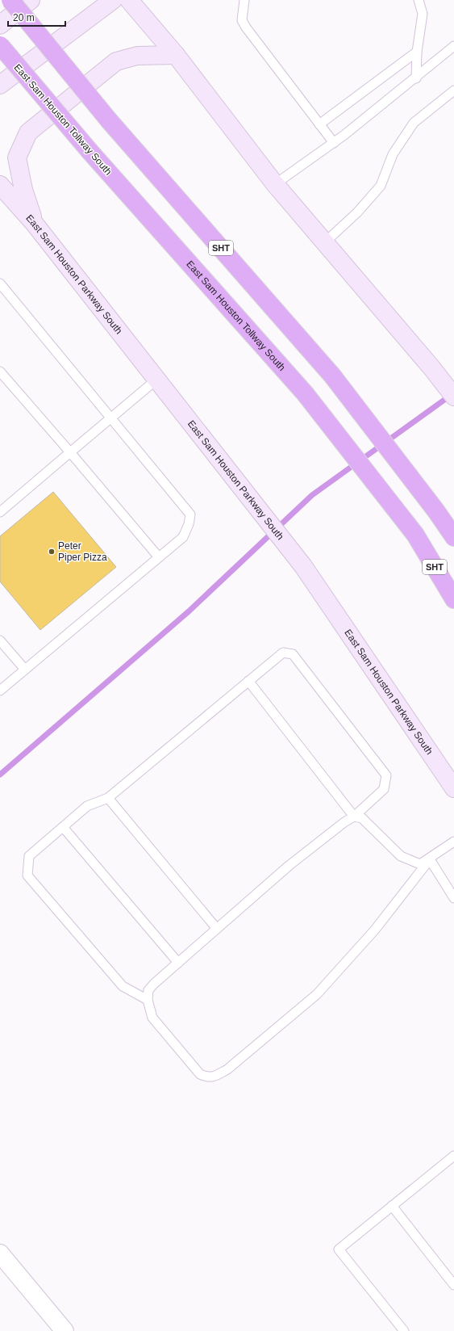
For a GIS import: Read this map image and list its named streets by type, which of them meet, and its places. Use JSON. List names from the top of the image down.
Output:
{
  "streets": {
    "highway": ["East Sam Houston Tollway South", "SHT"],
    "main road": ["East Sam Houston Parkway South"]
  },
  "places": ["Peter Piper Pizza"],
  "scale_bar": "20 m"
}
